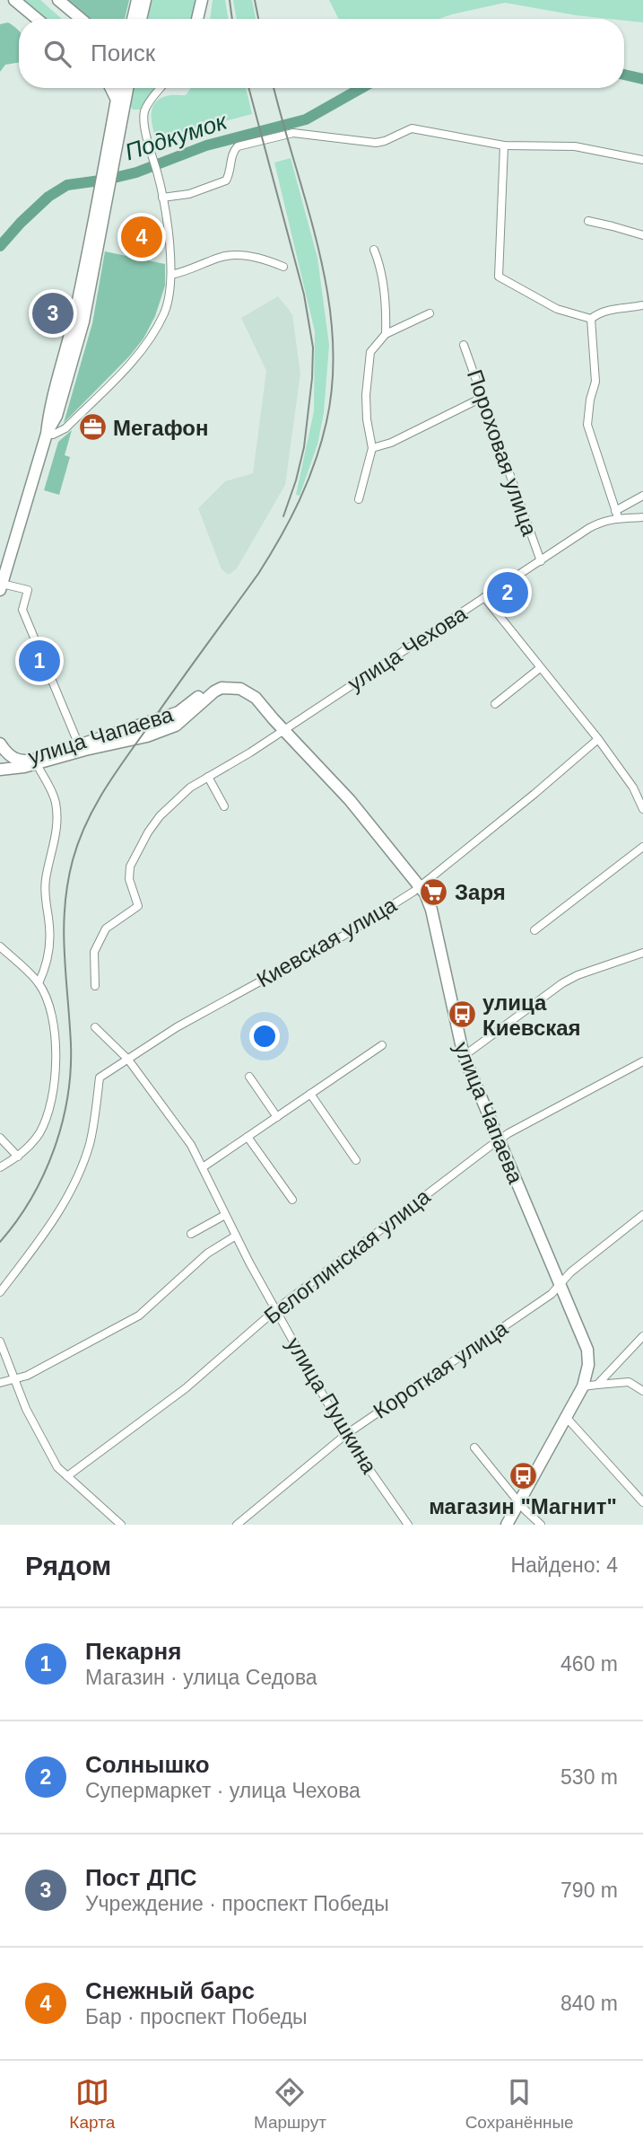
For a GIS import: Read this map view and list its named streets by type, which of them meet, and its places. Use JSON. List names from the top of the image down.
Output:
{
  "streets": {
    "main road": ["улица Чапаева"],
    "street": [
      "Пороховая улица",
      "улица Чехова",
      "Киевская улица",
      "Белоглинская улица",
      "Короткая улица",
      "улица Пушкина"
    ]
  },
  "crossings": [
    ["Пороховая улица", "улица Чехова"],
    ["улица Чехова", "улица Чапаева"],
    ["улица Чапаева", "Киевская улица"],
    ["улица Чапаева", "Белоглинская улица"],
    ["улица Чапаева", "Короткая улица"],
    ["Киевская улица", "улица Пушкина"],
    ["Белоглинская улица", "улица Пушкина"],
    ["Короткая улица", "улица Пушкина"]
  ],
  "water": ["Подкумок"],
  "places": {
    "office": ["Мегафон"],
    "supermarket": ["Заря"],
    "bus stop": ["улица Киевская", "магазин \"Магнит\""]
  },
  "page": {
    "search": "Поиск",
    "pins": [
      "4",
      "3",
      "2",
      "1"
    ],
    "heading": ["Рядом", "Найдено: 4"],
    "list": [
      {
        "mark": "1",
        "name": "Пекарня",
        "note": "Магазин · улица Седова",
        "value": "460 m"
      },
      {
        "mark": "2",
        "name": "Солнышко",
        "note": "Супермаркет · улица Чехова",
        "value": "530 m"
      },
      {
        "mark": "3",
        "name": "Пост ДПС",
        "note": "Учреждение · проспект Победы",
        "value": "790 m"
      },
      {
        "mark": "4",
        "name": "Снежный барс",
        "note": "Бар · проспект Победы",
        "value": "840 m"
      }
    ],
    "nav": ["Карта", "Маршрут", "Сохранённые"]
  }
}
